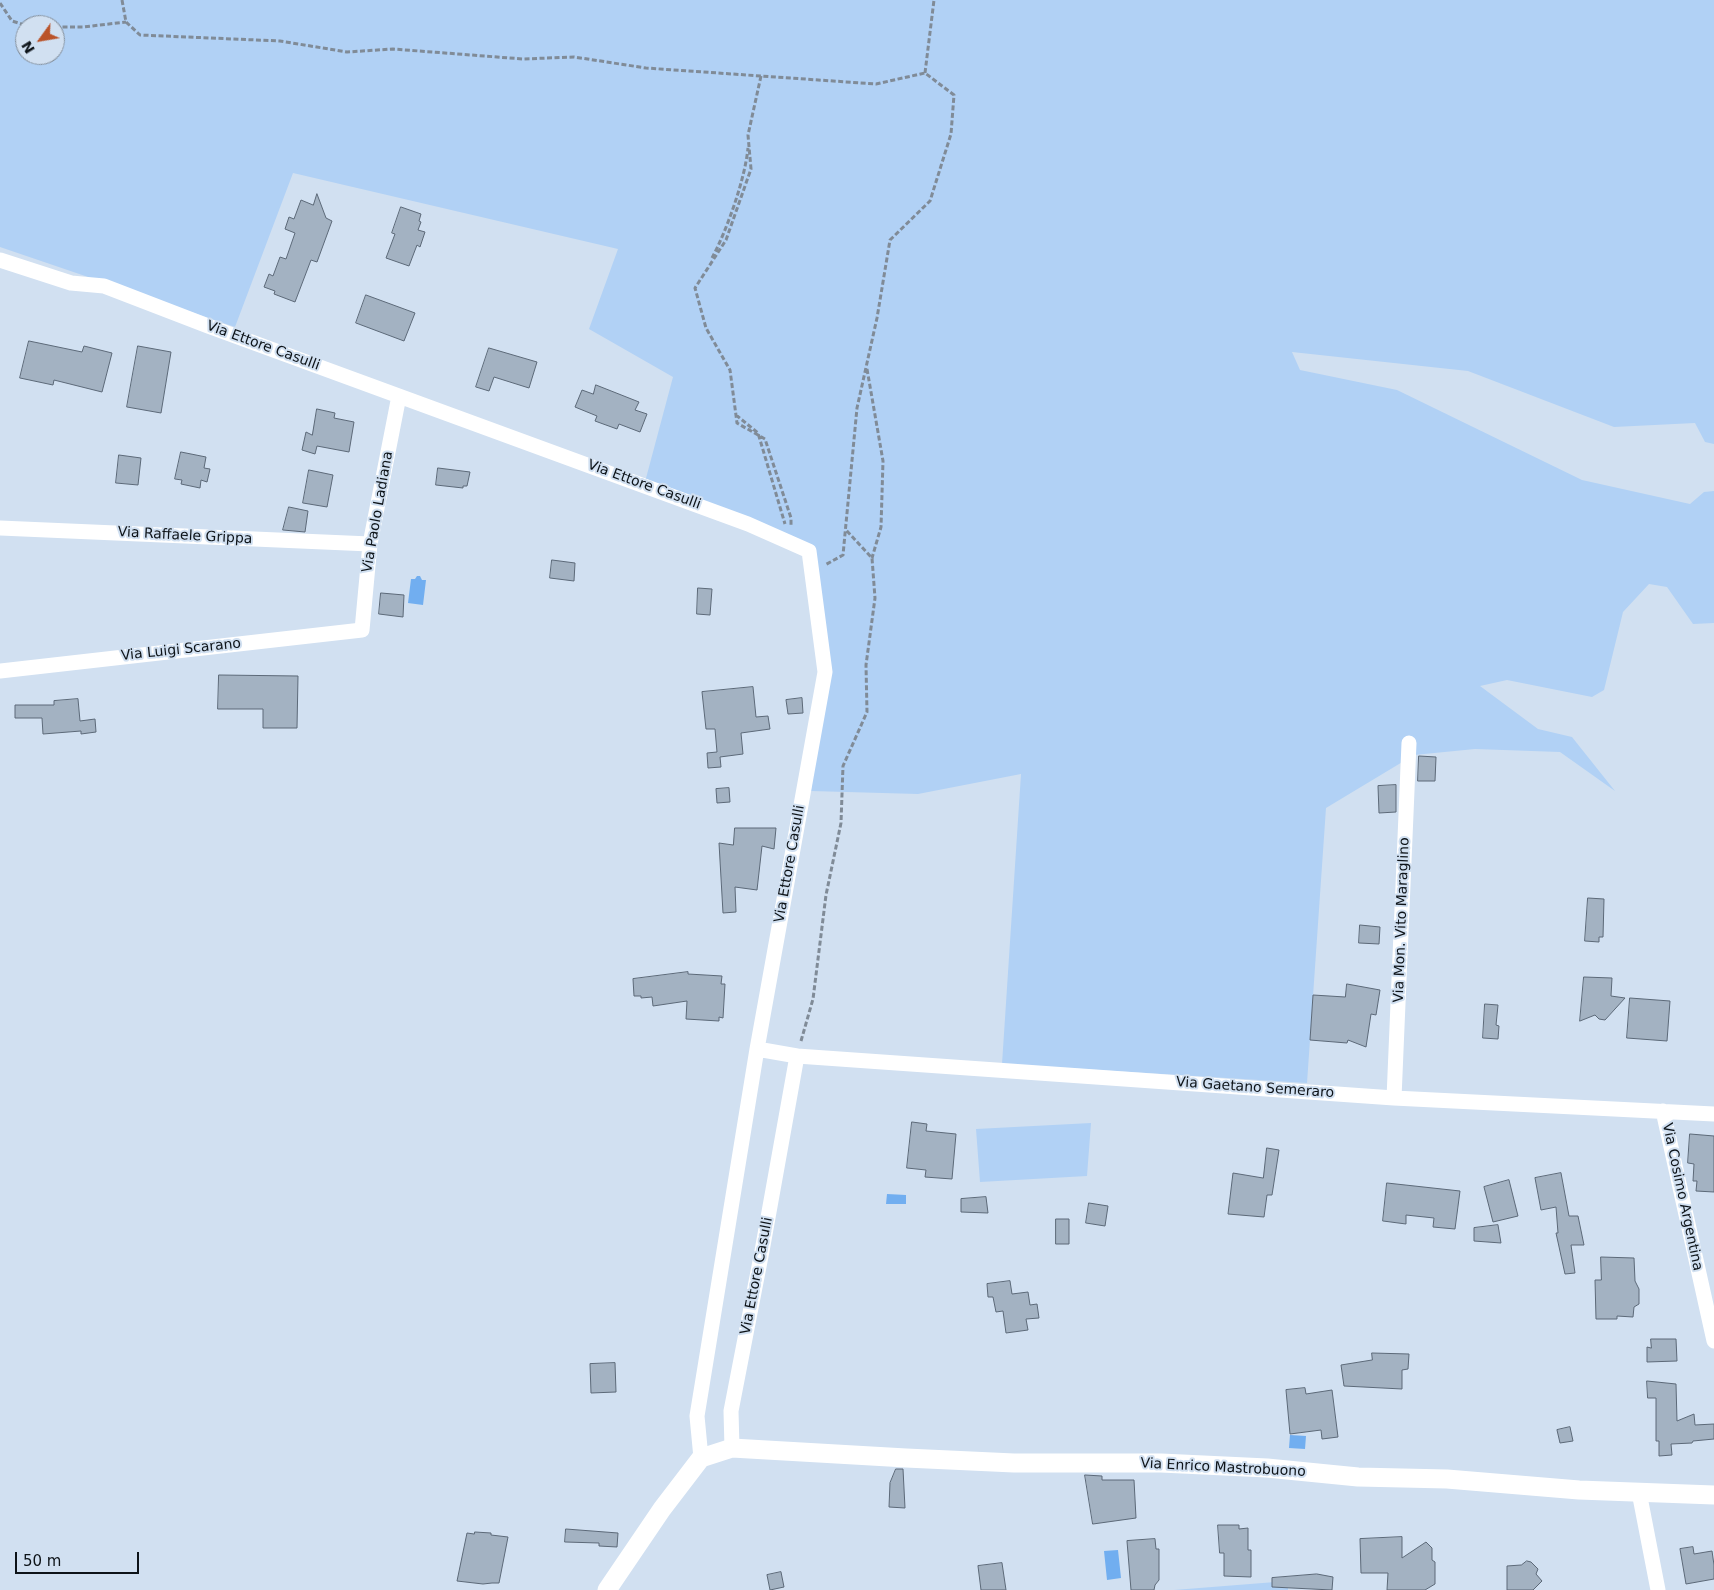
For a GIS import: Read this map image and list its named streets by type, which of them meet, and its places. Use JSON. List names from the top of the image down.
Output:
{
  "streets": {
    "street": [
      "Via Ettore Casulli",
      "Via Paolo Ladiana",
      "Via Raffaele Grippa",
      "Via Luigi Scarano",
      "Via Mon. Vito Maraglino",
      "Via Gaetano Semeraro",
      "Via Cosimo Argentina",
      "Via Enrico Mastrobuono"
    ]
  },
  "crossings": [
    ["Via Ettore Casulli", "Via Paolo Ladiana"],
    ["Via Ettore Casulli", "Via Gaetano Semeraro"],
    ["Via Ettore Casulli", "Via Enrico Mastrobuono"],
    ["Via Paolo Ladiana", "Via Raffaele Grippa"],
    ["Via Paolo Ladiana", "Via Luigi Scarano"],
    ["Via Mon. Vito Maraglino", "Via Gaetano Semeraro"],
    ["Via Gaetano Semeraro", "Via Cosimo Argentina"]
  ],
  "scale_bar": "50 m",
  "north": "bottom left"
}
